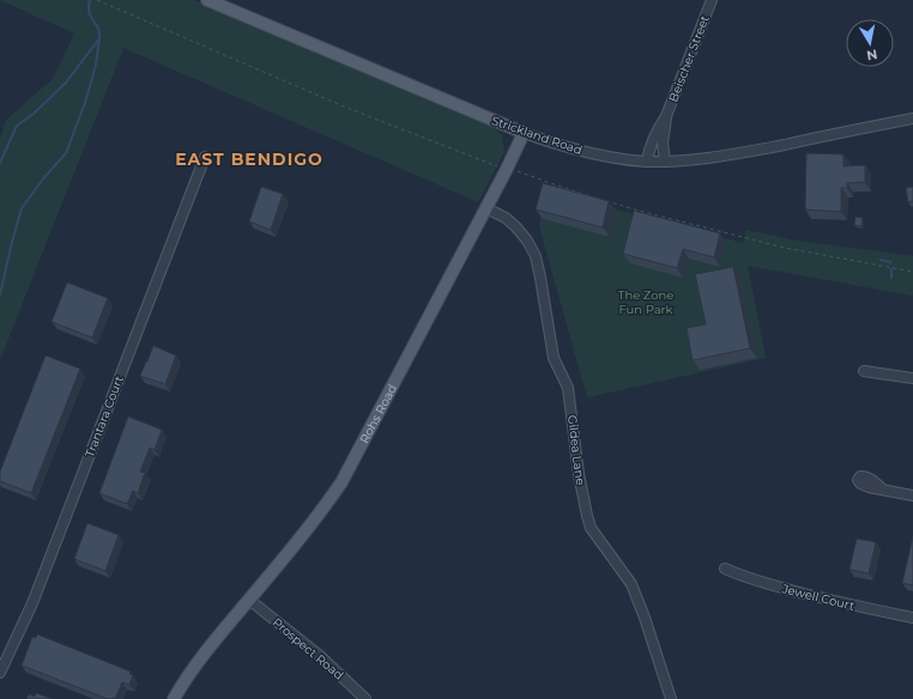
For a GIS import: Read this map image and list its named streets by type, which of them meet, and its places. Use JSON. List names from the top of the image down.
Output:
{
  "streets": {
    "main road": ["Strickland Road", "Rohs Road"],
    "street": [
      "Beischer Street",
      "Trantara Court",
      "Gildea Lane",
      "Jewell Court",
      "Prospect Road"
    ]
  },
  "crossings": [
    ["Beischer Street", "Strickland Road"],
    ["Strickland Road", "Rohs Road"],
    ["Rohs Road", "Gildea Lane"],
    ["Rohs Road", "Prospect Road"]
  ],
  "districts": ["EAST BENDIGO"],
  "parks": ["The Zone Fun Park"],
  "north": "bottom"
}
